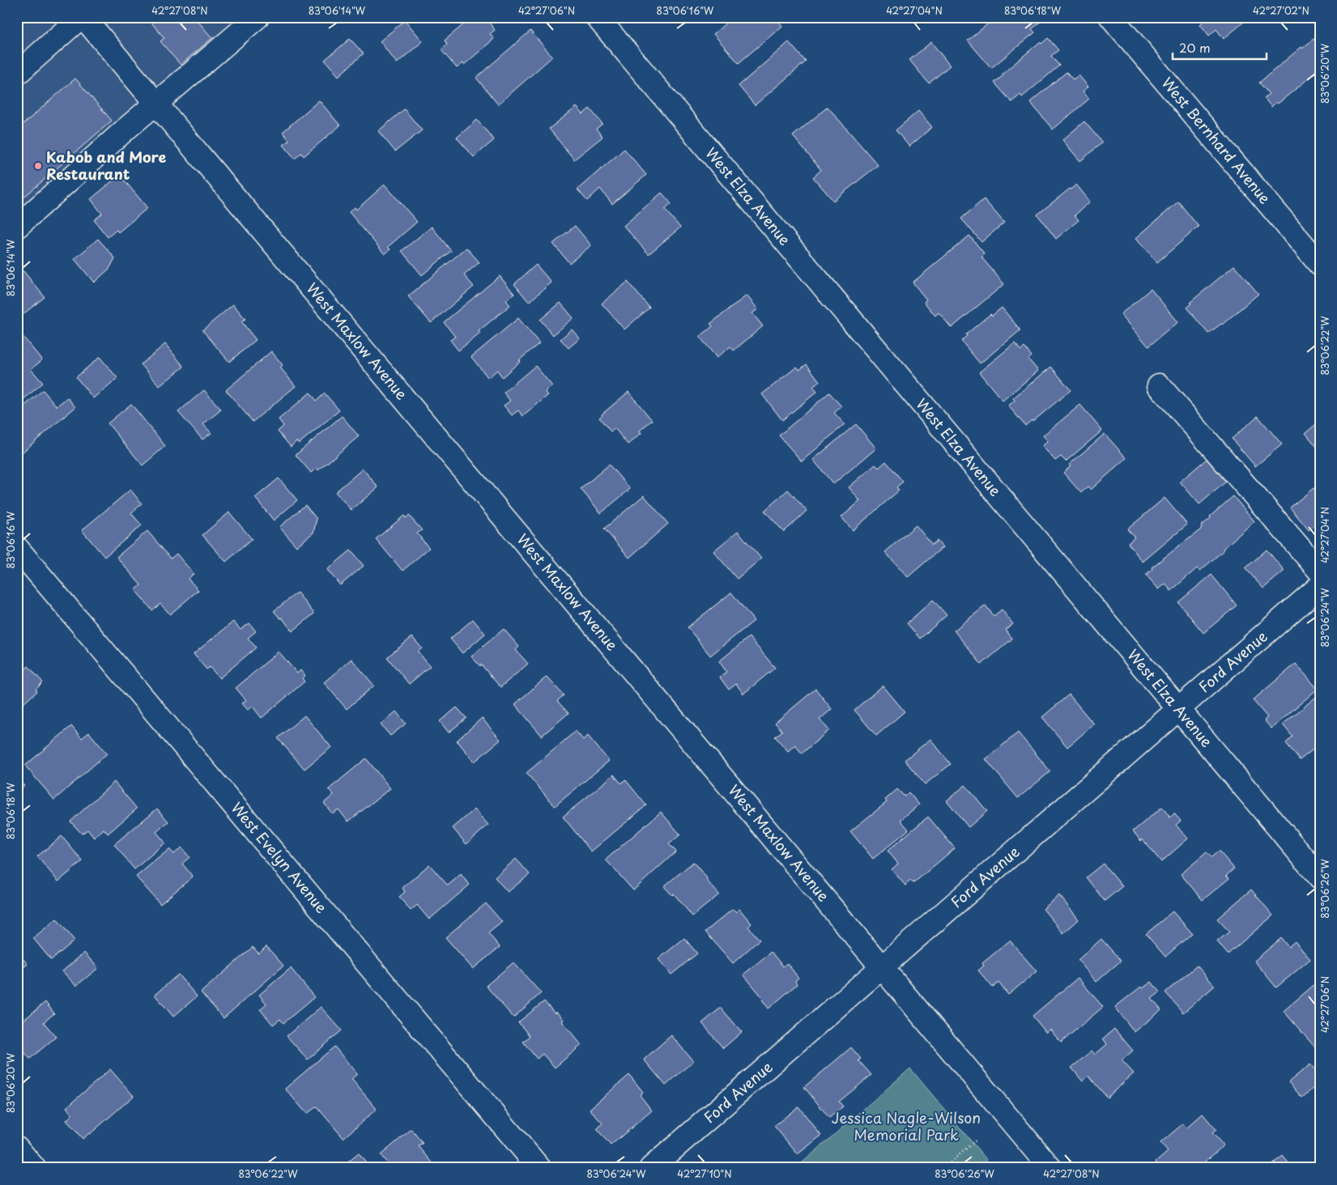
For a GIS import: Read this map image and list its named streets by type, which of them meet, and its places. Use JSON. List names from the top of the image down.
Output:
{
  "streets": {
    "street": [
      "West Bernhard Avenue",
      "West Elza Avenue",
      "West Maxlow Avenue",
      "Ford Avenue",
      "West Evelyn Avenue"
    ]
  },
  "crossings": [
    ["West Elza Avenue", "Ford Avenue"],
    ["West Maxlow Avenue", "Ford Avenue"]
  ],
  "parks": ["Jessica Nagle-Wilson Memorial Park"],
  "places": ["Kabob and More Restaurant"],
  "scale_bar": "20 m",
  "coordinates": [
    "42°27'08\"N",
    "83°06'14\"W",
    "42°27'06\"N",
    "83°06'16\"W",
    "42°27'04\"N",
    "83°06'18\"W",
    "42°27'02\"N",
    "83°06'20\"W",
    "83°06'22\"W",
    "83°06'24\"W",
    "83°06'26\"W",
    "42°27'10\"N"
  ]
}
